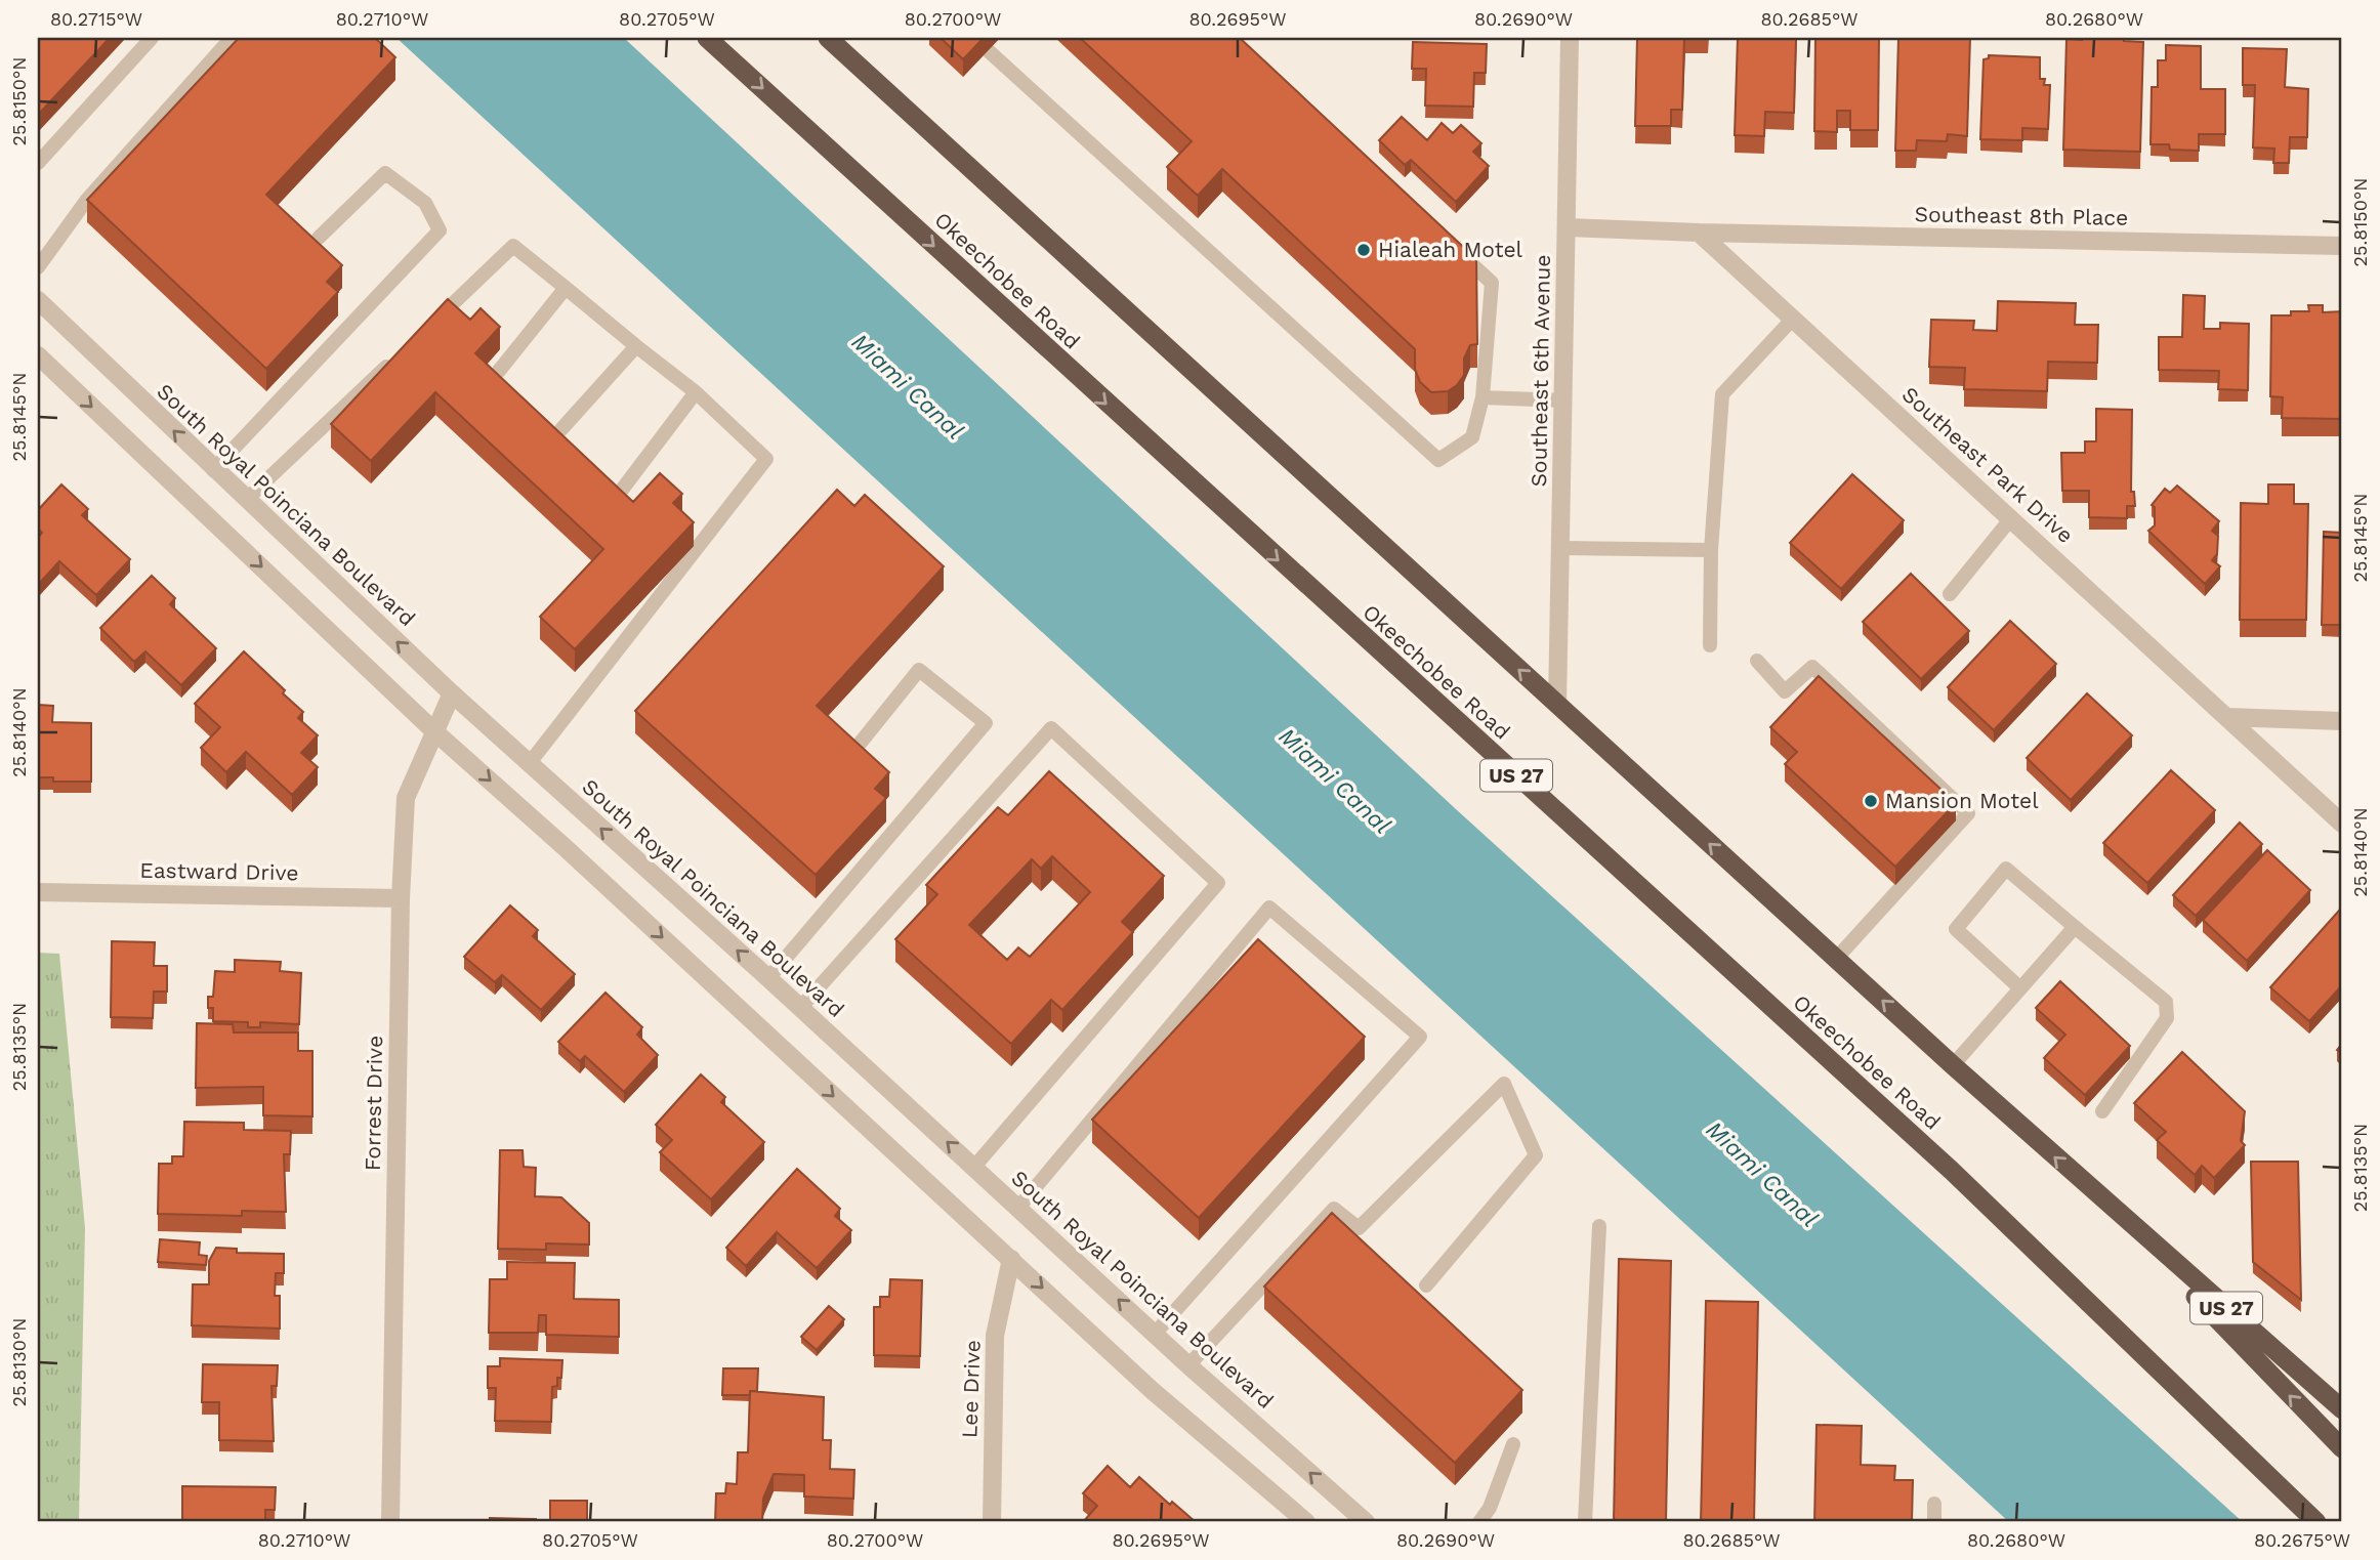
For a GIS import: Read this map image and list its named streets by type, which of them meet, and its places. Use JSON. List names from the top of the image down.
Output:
{
  "streets": {
    "highway": ["Okeechobee Road", "US 27"],
    "street": [
      "Southeast 8th Place",
      "Southeast 6th Avenue",
      "Southeast Park Drive",
      "South Royal Poinciana Boulevard",
      "Eastward Drive",
      "Forrest Drive",
      "Lee Drive"
    ]
  },
  "crossings": [
    ["Southeast 8th Place", "Southeast Park Drive"],
    ["Southeast 6th Avenue", "US 27"],
    ["South Royal Poinciana Boulevard", "Forrest Drive"],
    ["Eastward Drive", "Forrest Drive"]
  ],
  "water": ["Miami Canal"],
  "places": ["Hialeah Motel", "Mansion Motel"],
  "coordinates": [
    "80.2715°W",
    "80.2710°W",
    "80.2705°W",
    "80.2700°W",
    "80.2695°W",
    "80.2690°W",
    "80.2685°W",
    "80.2680°W",
    "25.8150°N",
    "25.8145°N",
    "25.8140°N",
    "25.8135°N",
    "25.8130°N",
    "80.2675°W"
  ]
}
